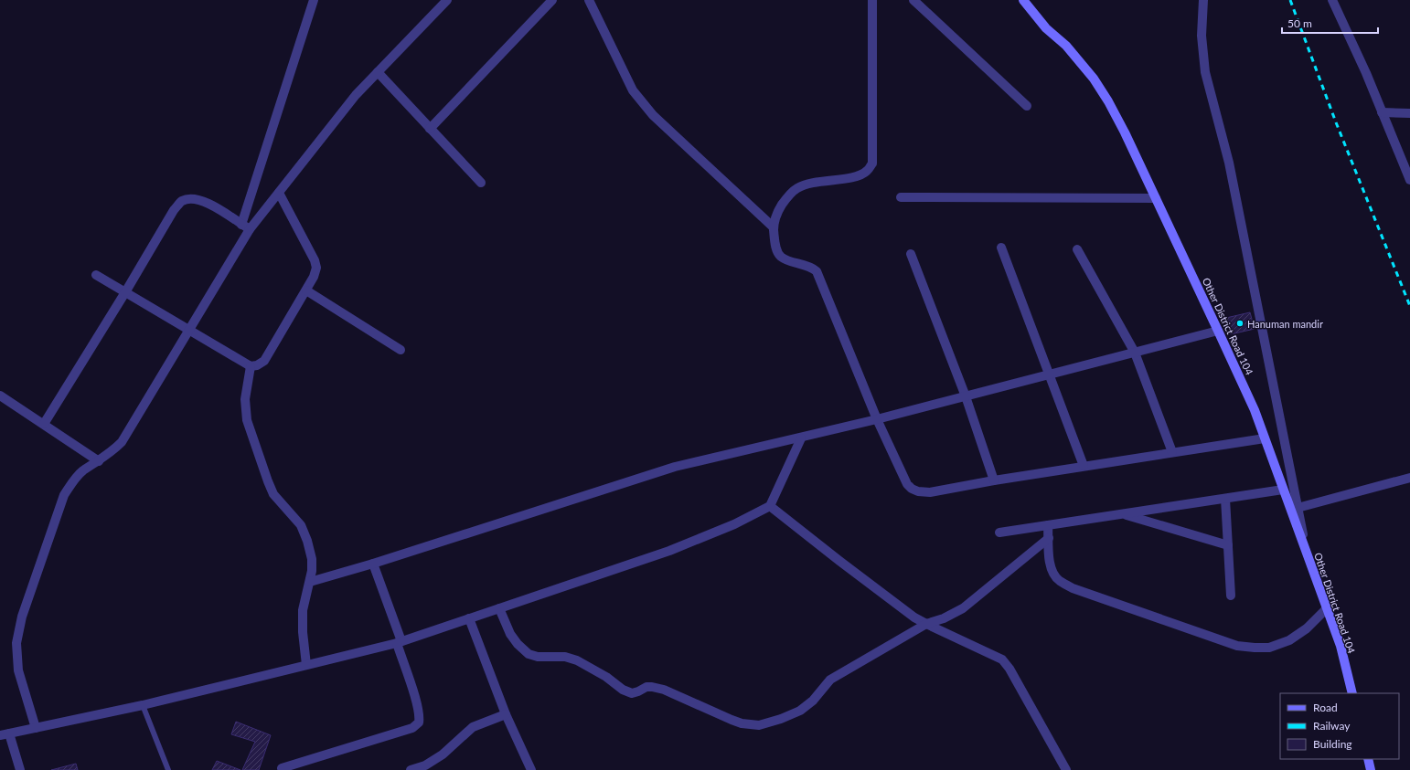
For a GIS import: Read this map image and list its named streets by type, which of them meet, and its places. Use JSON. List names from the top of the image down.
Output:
{
  "streets": {
    "street": ["Other District Road 104"]
  },
  "places": ["Hanuman mandir"],
  "legend": ["Road", "Railway", "Building"],
  "scale_bar": "50 m"
}
